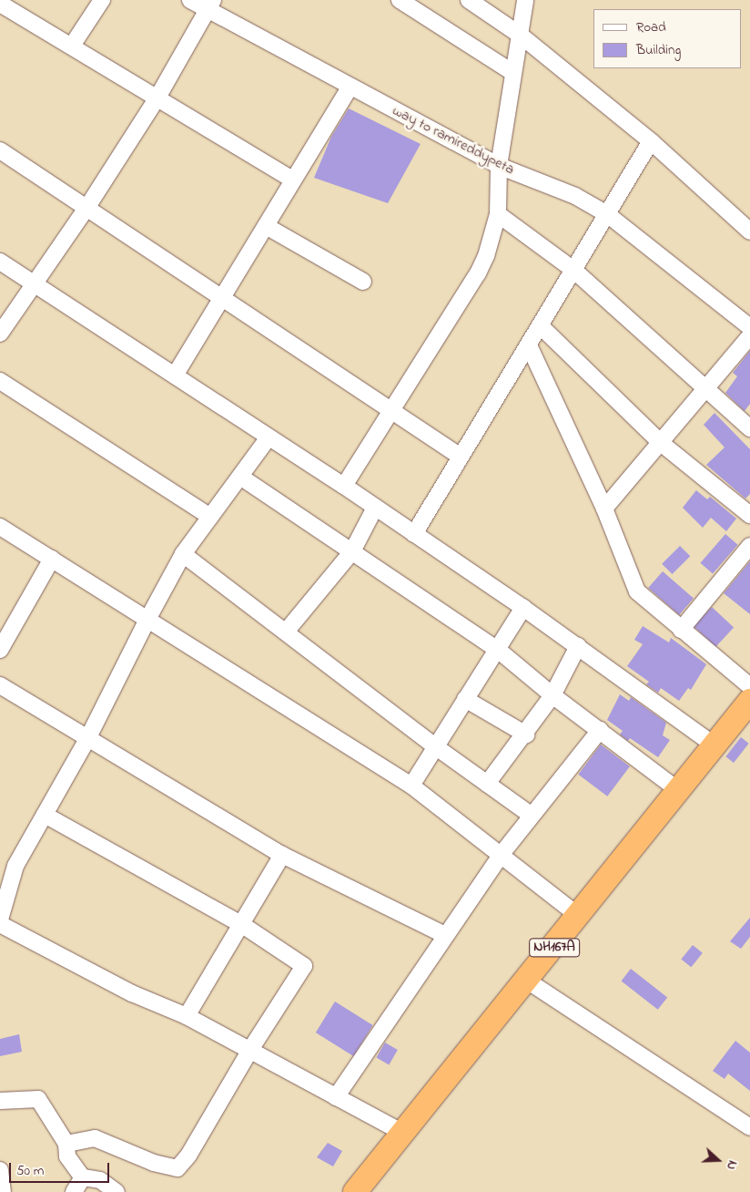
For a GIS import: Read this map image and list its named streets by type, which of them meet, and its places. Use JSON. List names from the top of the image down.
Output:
{
  "streets": {
    "highway": ["NH167A"],
    "street": ["way to ramireddypeta"]
  },
  "legend": ["Road", "Building"],
  "scale_bar": "50 m",
  "north": "right"
}
